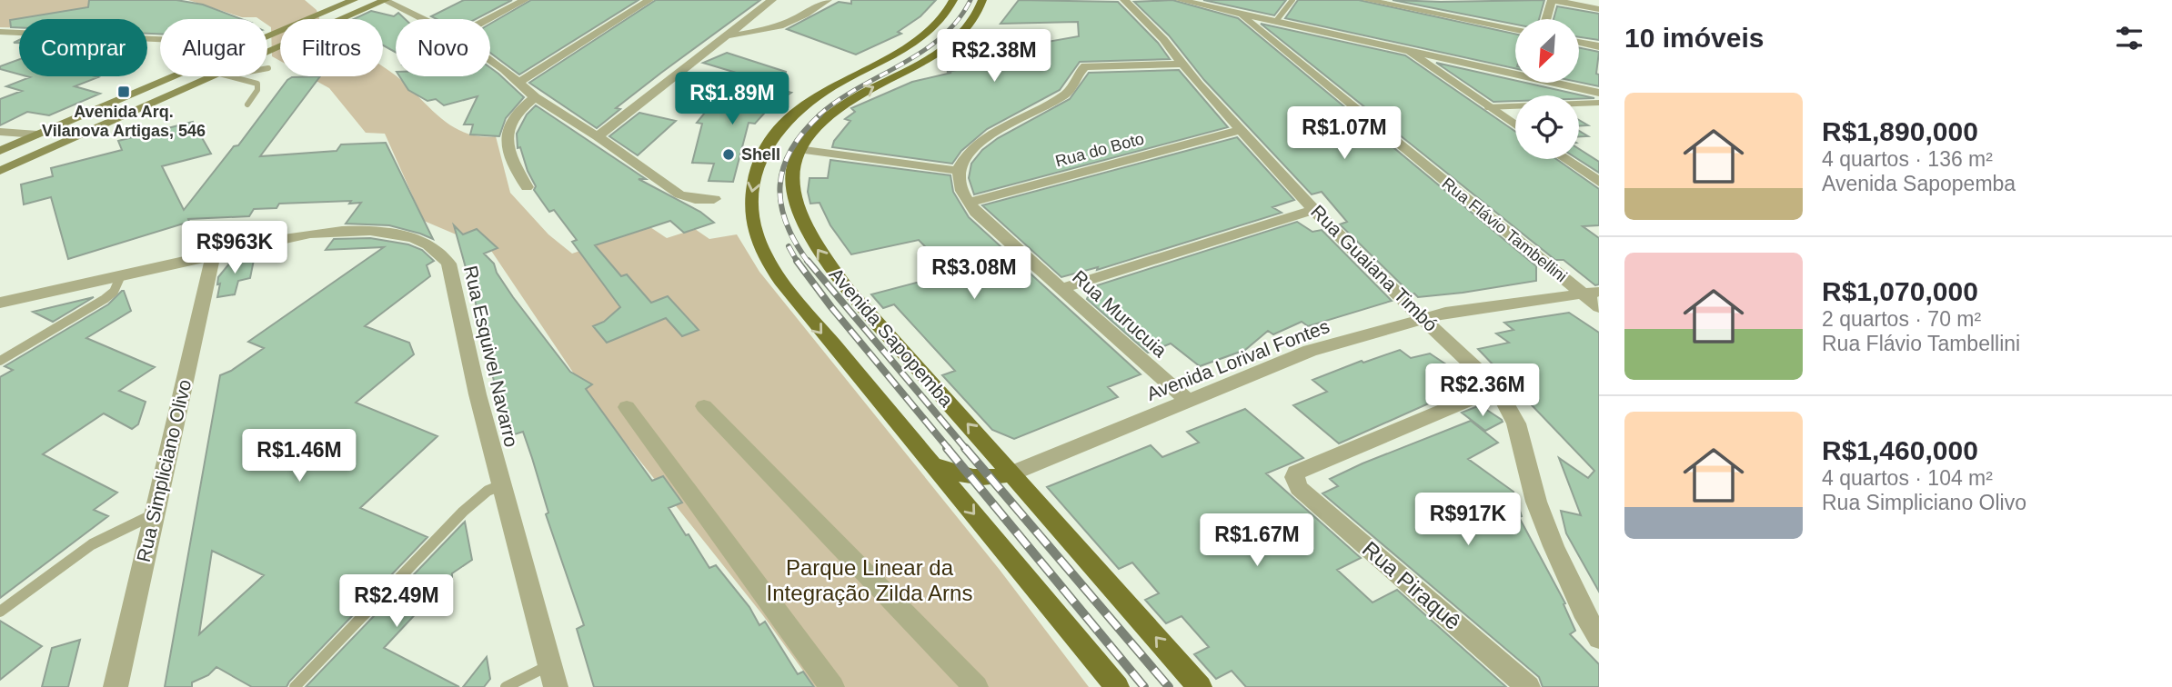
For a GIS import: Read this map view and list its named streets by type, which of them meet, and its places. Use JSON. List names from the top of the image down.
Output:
{
  "streets": {
    "main road": ["Avenida Sapopemba"],
    "street": [
      "Rua do Boto",
      "Rua Flávio Tambellini",
      "Rua Guaiana Timbó",
      "Rua Murucuia",
      "Rua Esquivel Navarro",
      "Avenida Lorival Fontes",
      "Rua Simpliciano Olivo",
      "Rua Piraquê"
    ]
  },
  "crossings": [
    ["Rua do Boto", "Rua Guaiana Timbó"],
    ["Rua do Boto", "Rua Murucuia"],
    ["Rua Flávio Tambellini", "Avenida Lorival Fontes"],
    ["Rua Guaiana Timbó", "Avenida Lorival Fontes"],
    ["Rua Guaiana Timbó", "Rua Piraquê"],
    ["Rua Murucuia", "Avenida Lorival Fontes"],
    ["Avenida Sapopemba", "Avenida Lorival Fontes"],
    ["Rua Esquivel Navarro", "Rua Simpliciano Olivo"]
  ],
  "parks": ["Parque Linear da Integração Zilda Arns"],
  "places": {
    "transit": ["Avenida Arq. Vilanova Artigas, 546"],
    "other": ["Shell"]
  },
  "north": "bottom left",
  "page": {
    "heading": "10 imóveis",
    "chip": [
      "Comprar",
      "Alugar",
      "Filtros",
      "Novo"
    ],
    "price": [
      "R$2.38M",
      "R$1.89M",
      "R$1.07M",
      "R$963K",
      "R$3.08M",
      "R$2.36M",
      "R$1.46M",
      "R$917K",
      "R$1.67M",
      "R$2.49M"
    ],
    "list": [
      {
        "name": "R$1,890,000",
        "note": "4 quartos · 136 m² · Avenida Sapopemba"
      },
      {
        "name": "R$1,070,000",
        "note": "2 quartos · 70 m² · Rua Flávio Tambellini"
      },
      {
        "name": "R$1,460,000",
        "note": "4 quartos · 104 m² · Rua Simpliciano Olivo"
      }
    ]
  }
}
